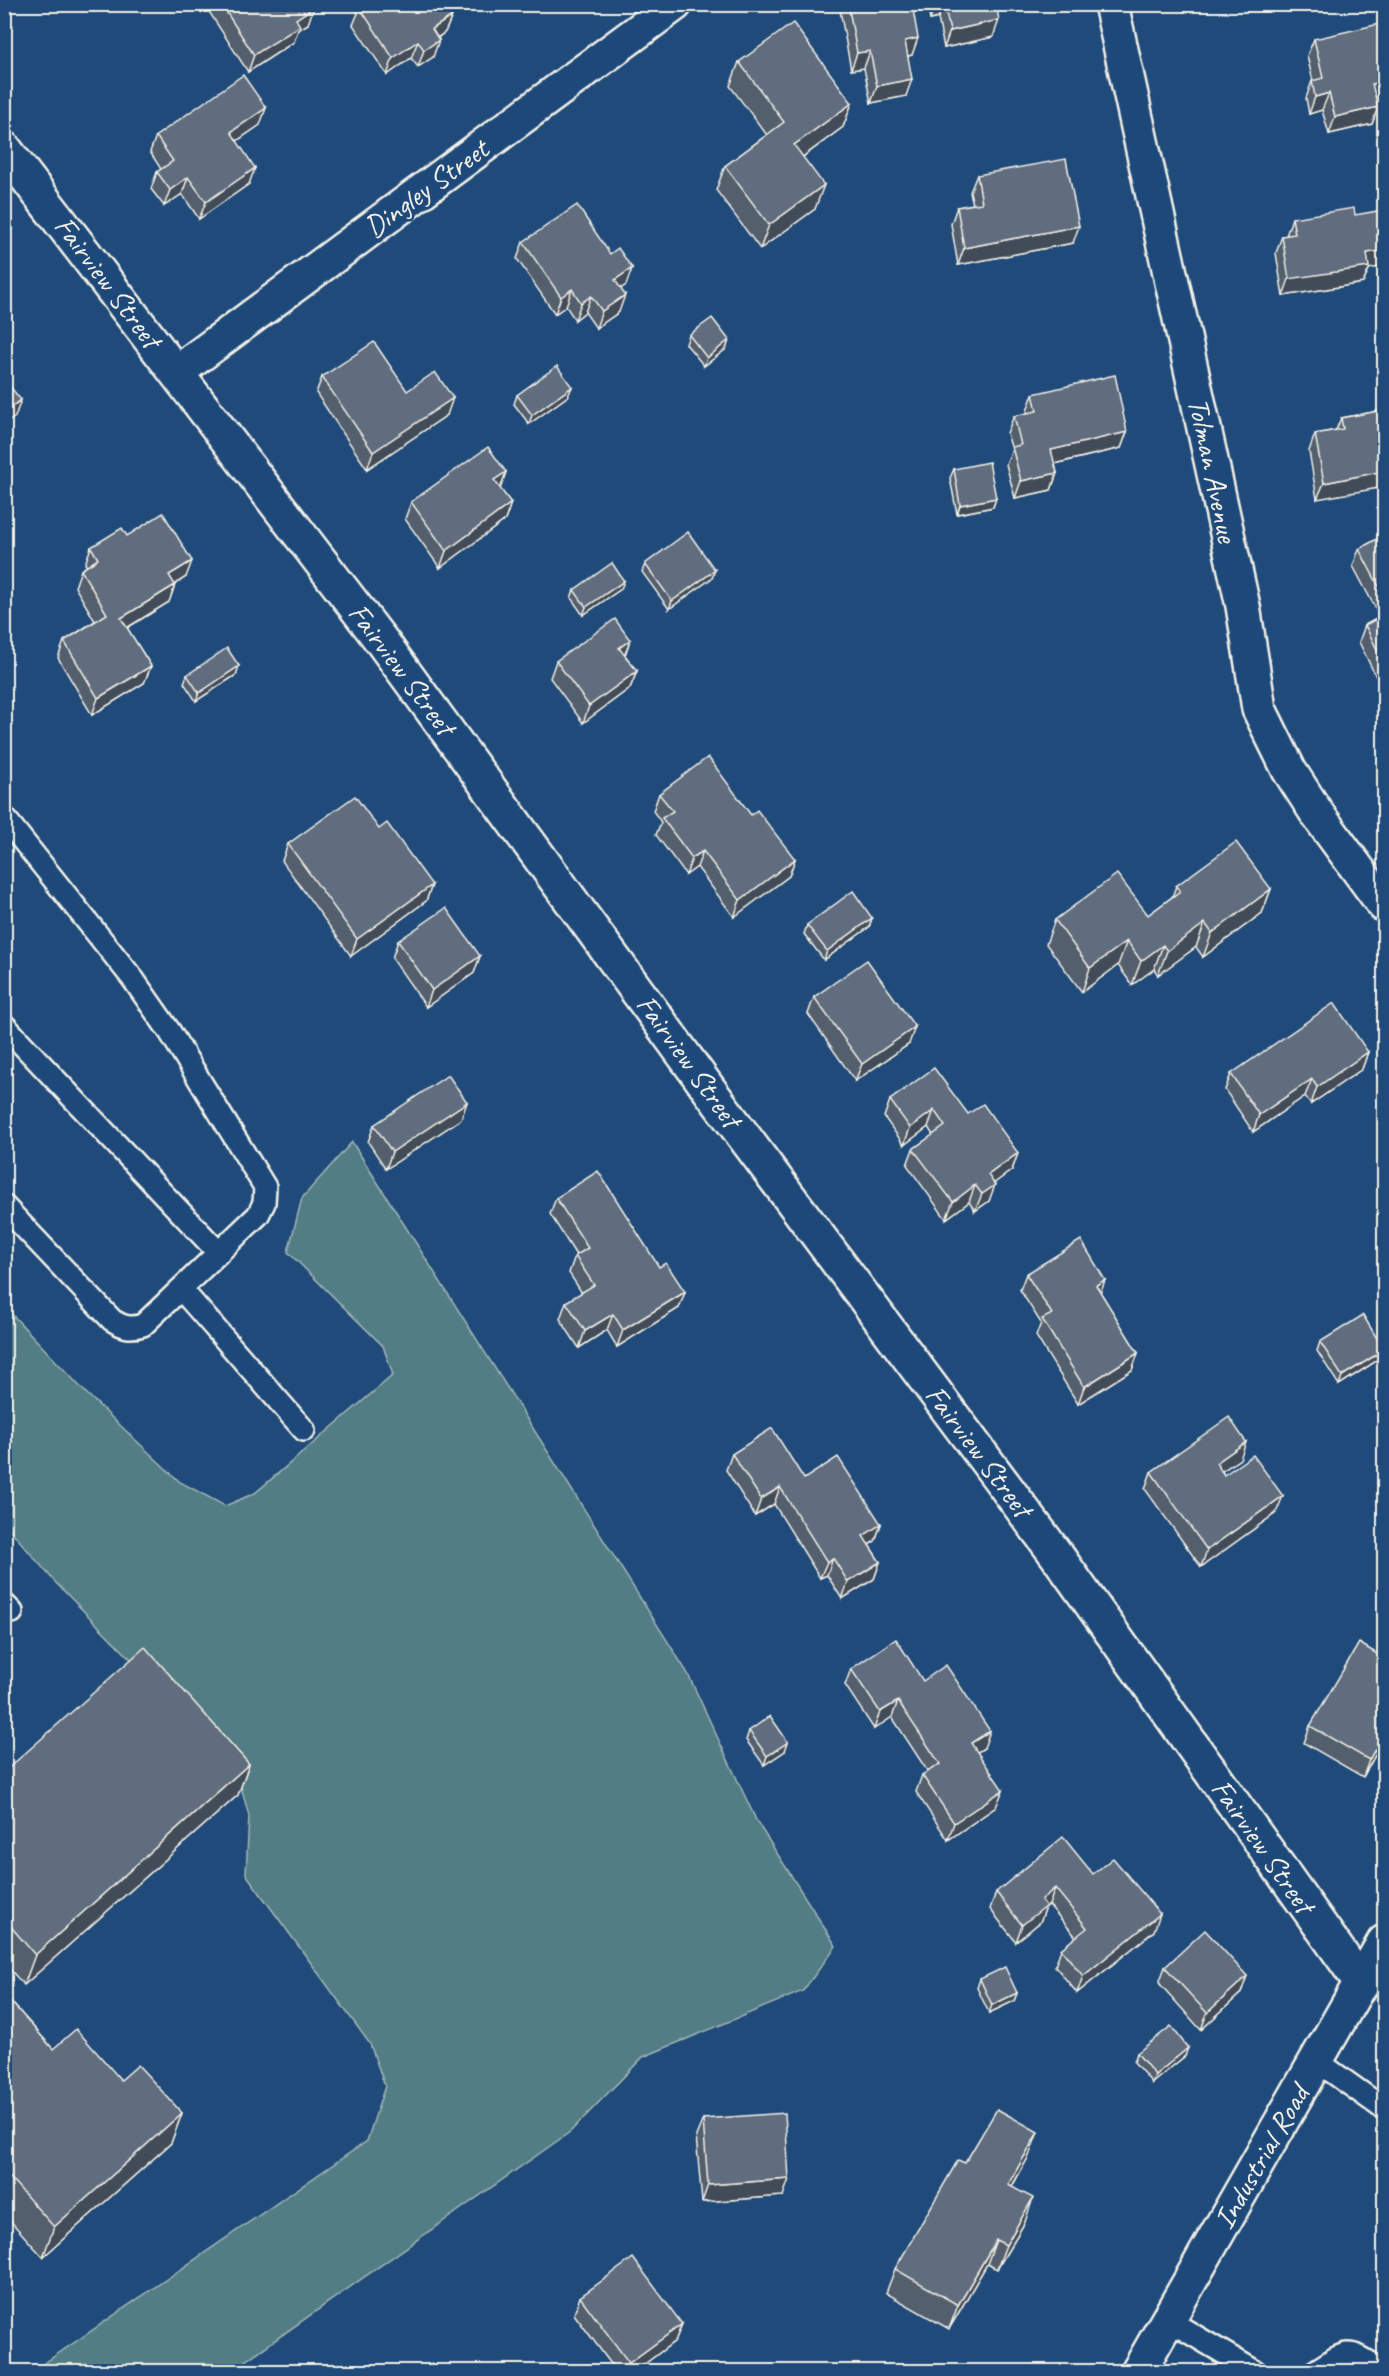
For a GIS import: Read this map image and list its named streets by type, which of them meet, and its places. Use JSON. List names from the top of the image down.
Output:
{
  "streets": {
    "street": [
      "Dingley Street",
      "Fairview Street",
      "Tolman Avenue",
      "Industrial Road"
    ]
  },
  "crossings": [
    ["Dingley Street", "Fairview Street"],
    ["Fairview Street", "Industrial Road"]
  ]
}
